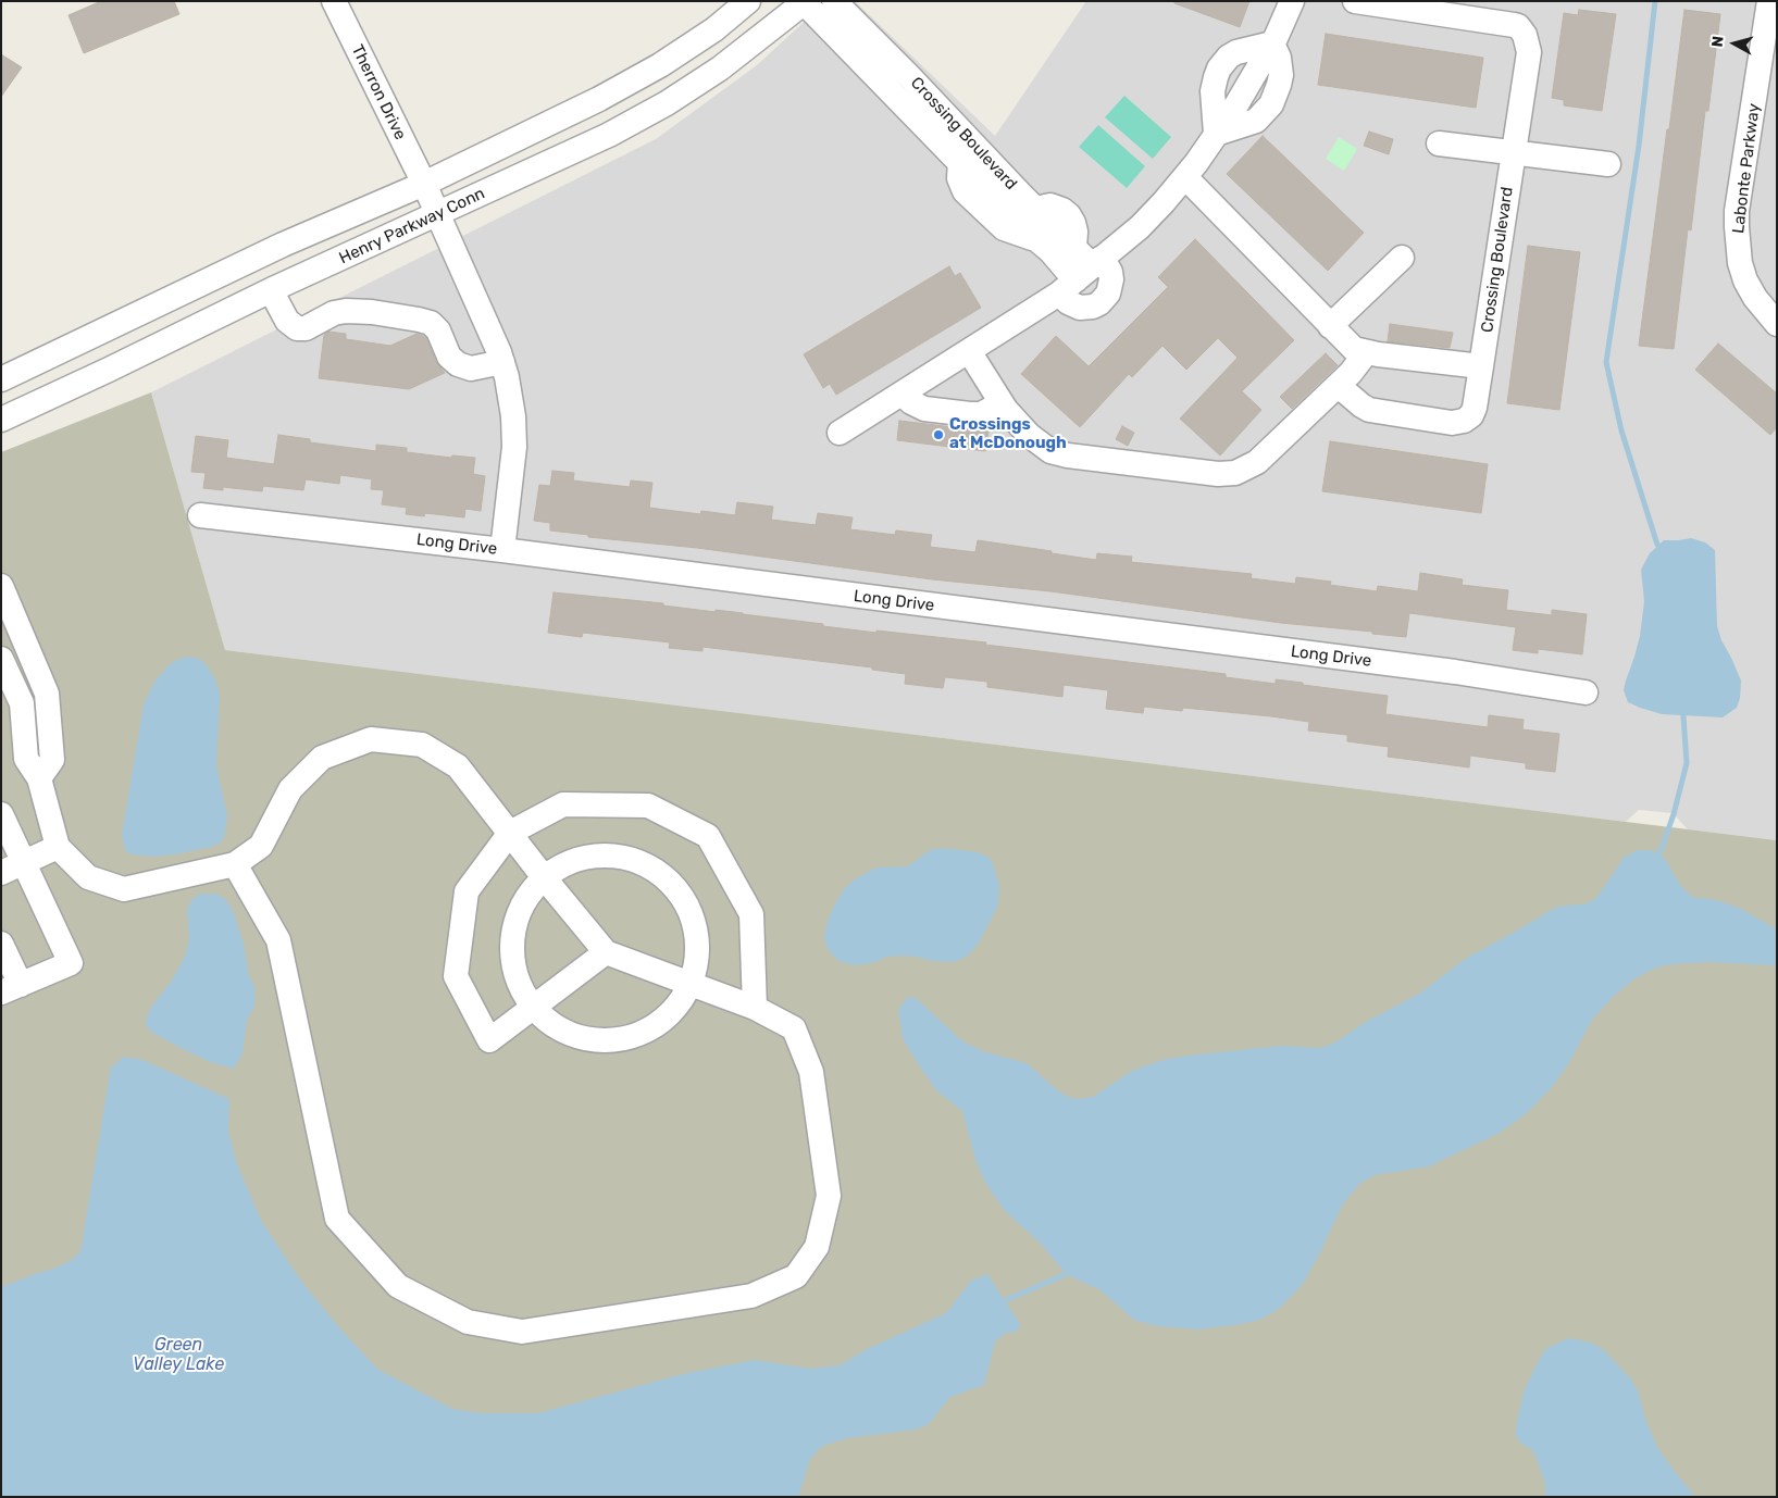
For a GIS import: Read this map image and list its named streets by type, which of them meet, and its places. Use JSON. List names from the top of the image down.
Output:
{
  "streets": {
    "street": [
      "Therron Drive",
      "Crossing Boulevard",
      "Labonte Parkway",
      "Henry Parkway Conn",
      "Long Drive"
    ]
  },
  "crossings": [
    ["Therron Drive", "Henry Parkway Conn"],
    ["Therron Drive", "Long Drive"],
    ["Crossing Boulevard", "Henry Parkway Conn"]
  ],
  "water": ["Green Valley Lake"],
  "places": ["Crossings at McDonough"],
  "north": "left"
}
